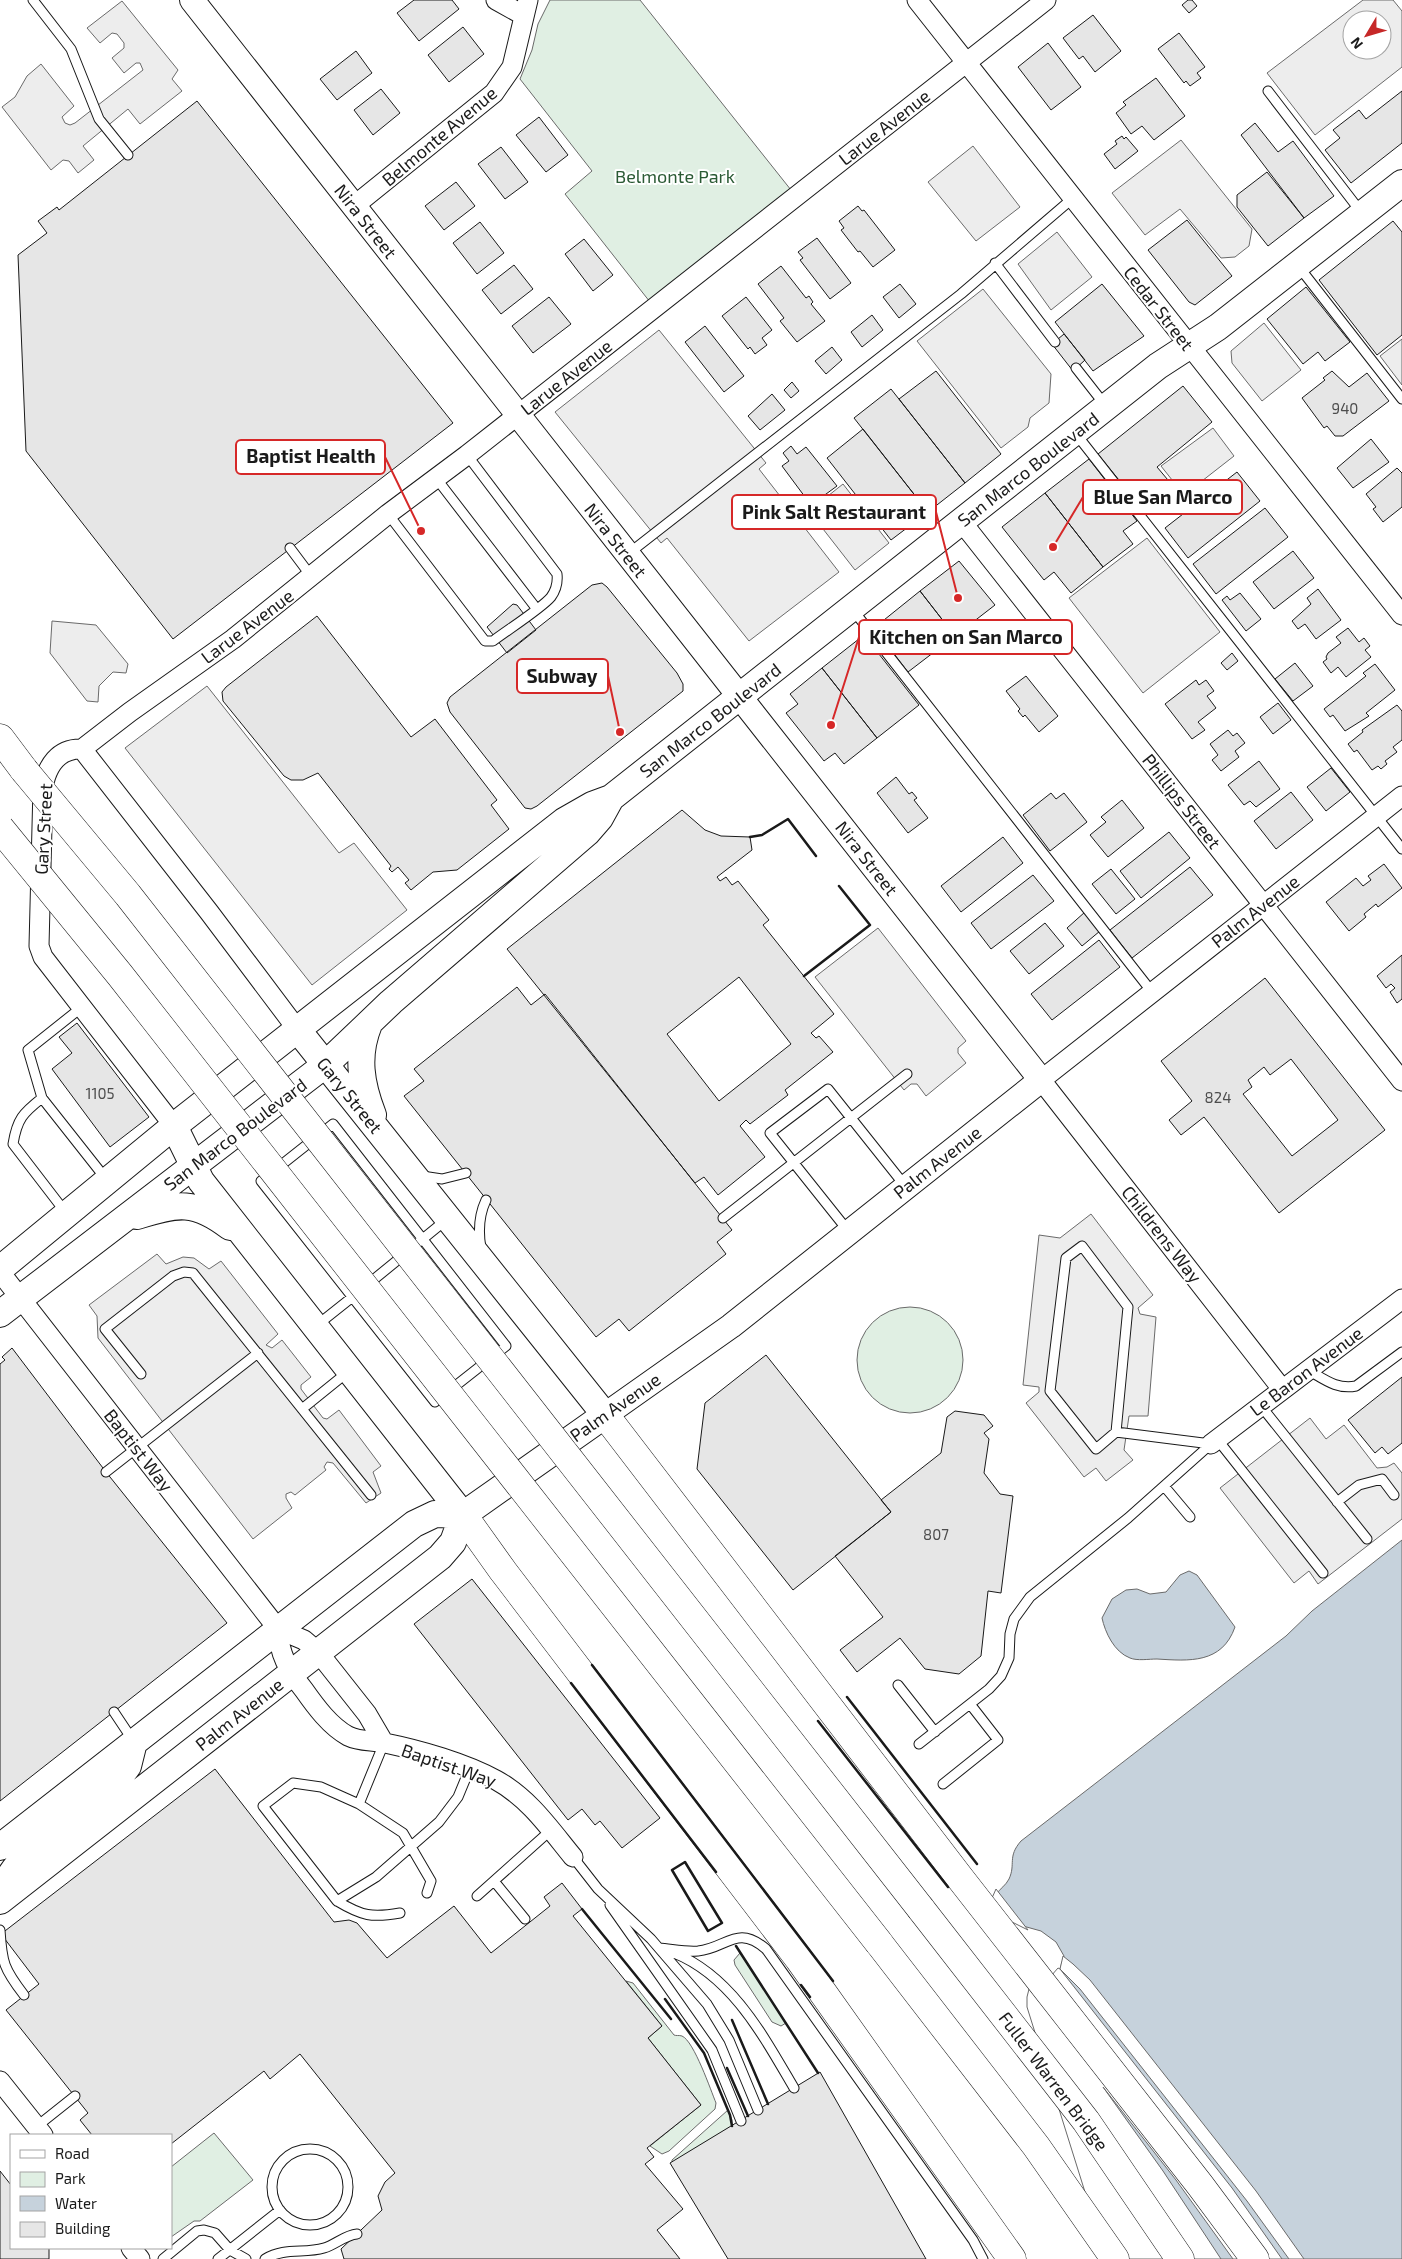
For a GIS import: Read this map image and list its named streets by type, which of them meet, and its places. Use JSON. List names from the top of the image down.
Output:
{
  "streets": {
    "highway": ["Fuller Warren Bridge"],
    "main road": ["San Marco Boulevard", "Gary Street", "Palm Avenue"],
    "street": [
      "Larue Avenue",
      "Belmonte Avenue",
      "Nira Street",
      "Cedar Street",
      "Phillips Street",
      "Childrens Way",
      "Le Baron Avenue",
      "Baptist Way"
    ]
  },
  "crossings": [
    ["Larue Avenue", "Nira Street"],
    ["Larue Avenue", "Cedar Street"],
    ["Larue Avenue", "Gary Street"],
    ["Belmonte Avenue", "Nira Street"],
    ["Nira Street", "San Marco Boulevard"],
    ["Nira Street", "Palm Avenue"],
    ["Nira Street", "Childrens Way"],
    ["Cedar Street", "San Marco Boulevard"],
    ["San Marco Boulevard", "Phillips Street"],
    ["San Marco Boulevard", "Gary Street"],
    ["San Marco Boulevard", "Baptist Way"],
    ["Phillips Street", "Palm Avenue"],
    ["Gary Street", "Palm Avenue"],
    ["Palm Avenue", "Childrens Way"],
    ["Palm Avenue", "Baptist Way"],
    ["Childrens Way", "Le Baron Avenue"]
  ],
  "parks": ["Belmonte Park"],
  "places": [
    "Baptist Health",
    "Blue San Marco",
    "Pink Salt Restaurant",
    "Kitchen on San Marco",
    "Subway"
  ],
  "house_numbers": [
    "940",
    "1105",
    "824",
    "807"
  ],
  "legend": [
    "Road",
    "Park",
    "Water",
    "Building"
  ],
  "north": "bottom left"
}
